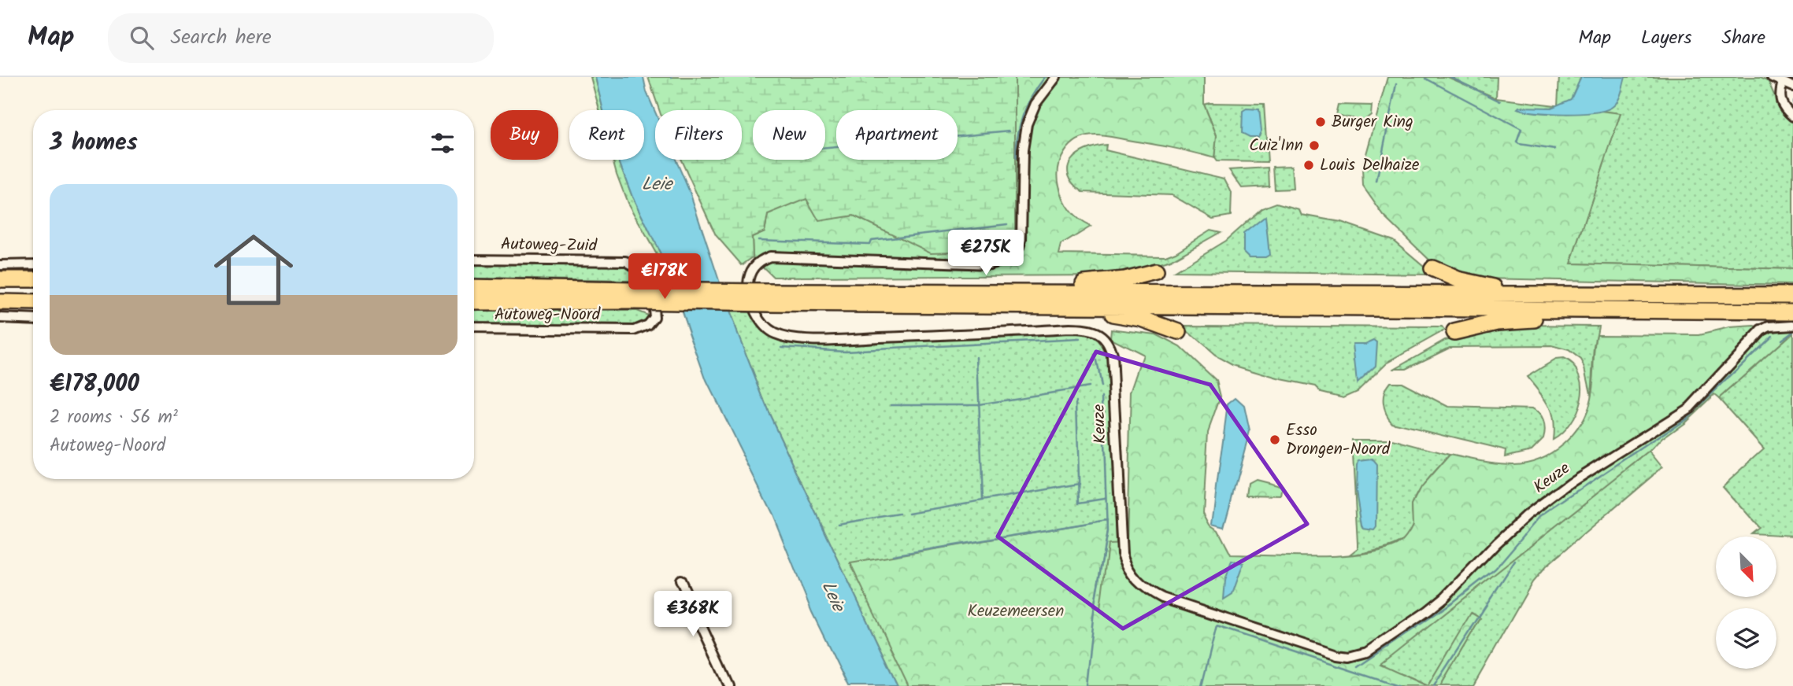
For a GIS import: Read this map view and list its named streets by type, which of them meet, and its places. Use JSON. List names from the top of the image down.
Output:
{
  "streets": {
    "street": ["Autoweg-Zuid", "Autoweg-Noord", "Keuze"]
  },
  "crossings": [
    ["Autoweg-Zuid", "Autoweg-Noord"]
  ],
  "water": ["Leie"],
  "parks": ["Keuzemeersen"],
  "places": [
    "Burger King",
    "Cuiz'Inn",
    "Louis Delhaize",
    "Esso Drongen-Noord"
  ],
  "north": "bottom right",
  "page": {
    "header": "Map",
    "search": "Search here",
    "nav": ["Map", "Layers", "Share"],
    "chip": [
      "Buy",
      "Rent",
      "Filters",
      "New",
      "Apartment"
    ],
    "heading": "3 homes",
    "list": [
      {
        "name": "€178,000",
        "note": "2 rooms · 56 m² · Autoweg-Noord"
      }
    ],
    "price": ["€275K", "€178K", "€368K"]
  }
}
